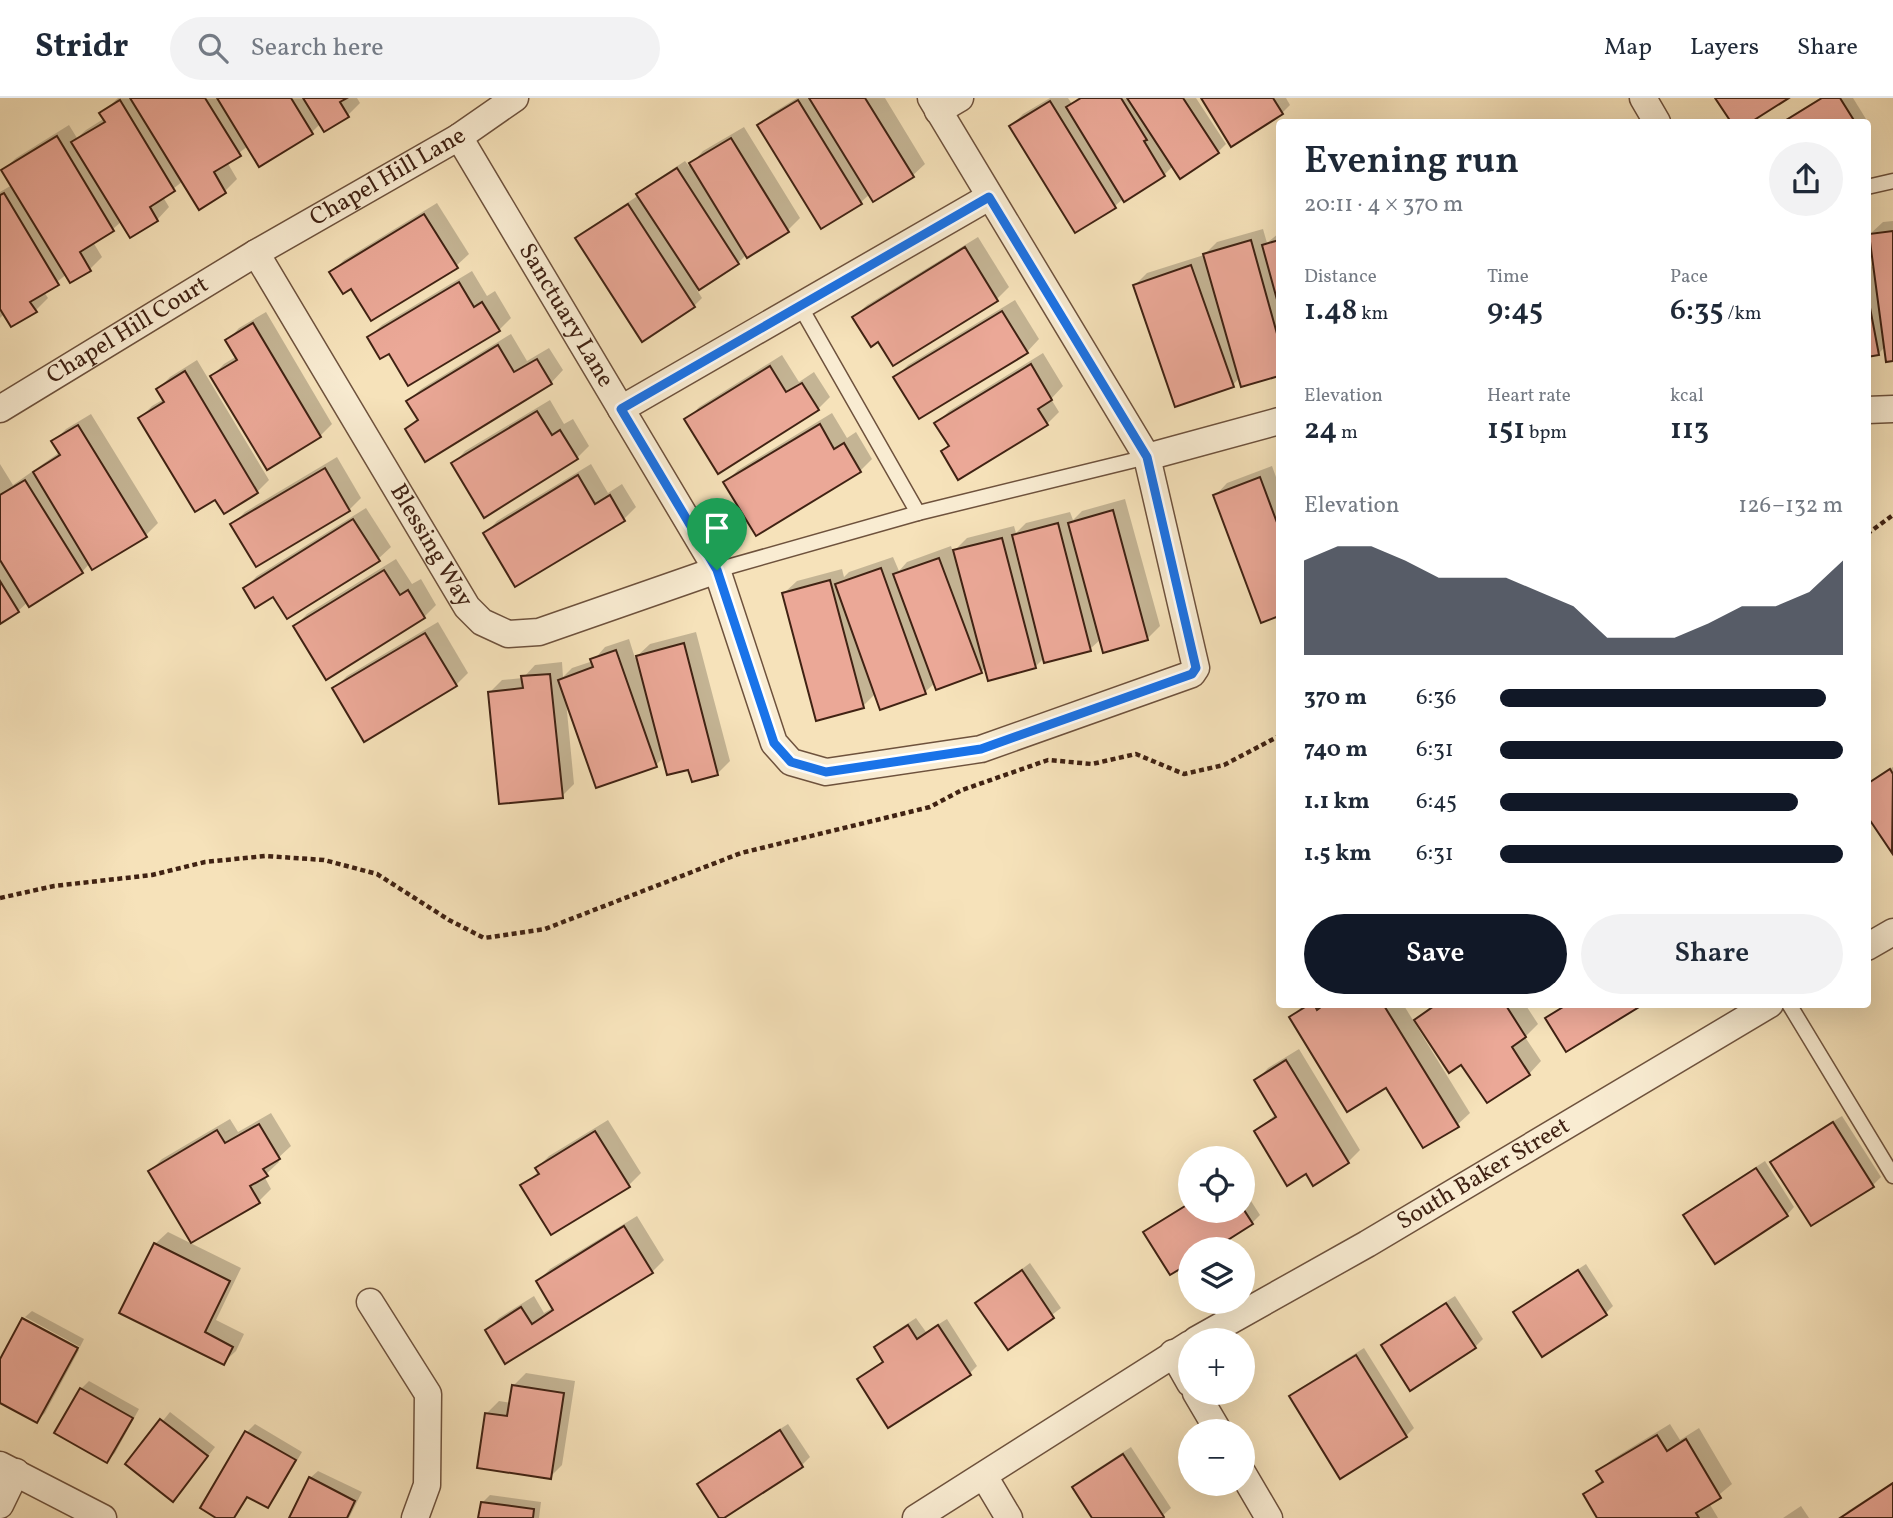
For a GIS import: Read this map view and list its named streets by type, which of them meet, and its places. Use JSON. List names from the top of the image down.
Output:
{
  "streets": {
    "street": [
      "Chapel Hill Lane",
      "Sanctuary Lane",
      "Chapel Hill Court",
      "Blessing Way",
      "South Baker Street"
    ]
  },
  "crossings": [
    ["Chapel Hill Lane", "Sanctuary Lane"],
    ["Chapel Hill Lane", "Chapel Hill Court"],
    ["Chapel Hill Lane", "Blessing Way"],
    ["Sanctuary Lane", "Blessing Way"],
    ["Chapel Hill Court", "Blessing Way"]
  ],
  "page": {
    "header": "Stridr",
    "search": "Search here",
    "nav": ["Map", "Layers", "Share"],
    "heading": ["Evening run", "20:11 · 4 × 370 m"],
    "stats": [
      ["Distance", "1.48 km"],
      ["Time", "9:45"],
      ["Pace", "6:35 /km"],
      ["Elevation", "24 m"],
      ["Heart rate", "151 bpm"],
      ["kcal", "113"]
    ],
    "chart": ["Elevation", "126–132 m"],
    "list": [
      {
        "name": "370 m",
        "note": "6:36"
      },
      {
        "name": "740 m",
        "note": "6:31"
      },
      {
        "name": "1.1 km",
        "note": "6:45"
      },
      {
        "name": "1.5 km",
        "note": "6:31"
      }
    ],
    "buttons": ["Save", "Share"],
    "map_buttons": ["+", "−"]
  }
}
